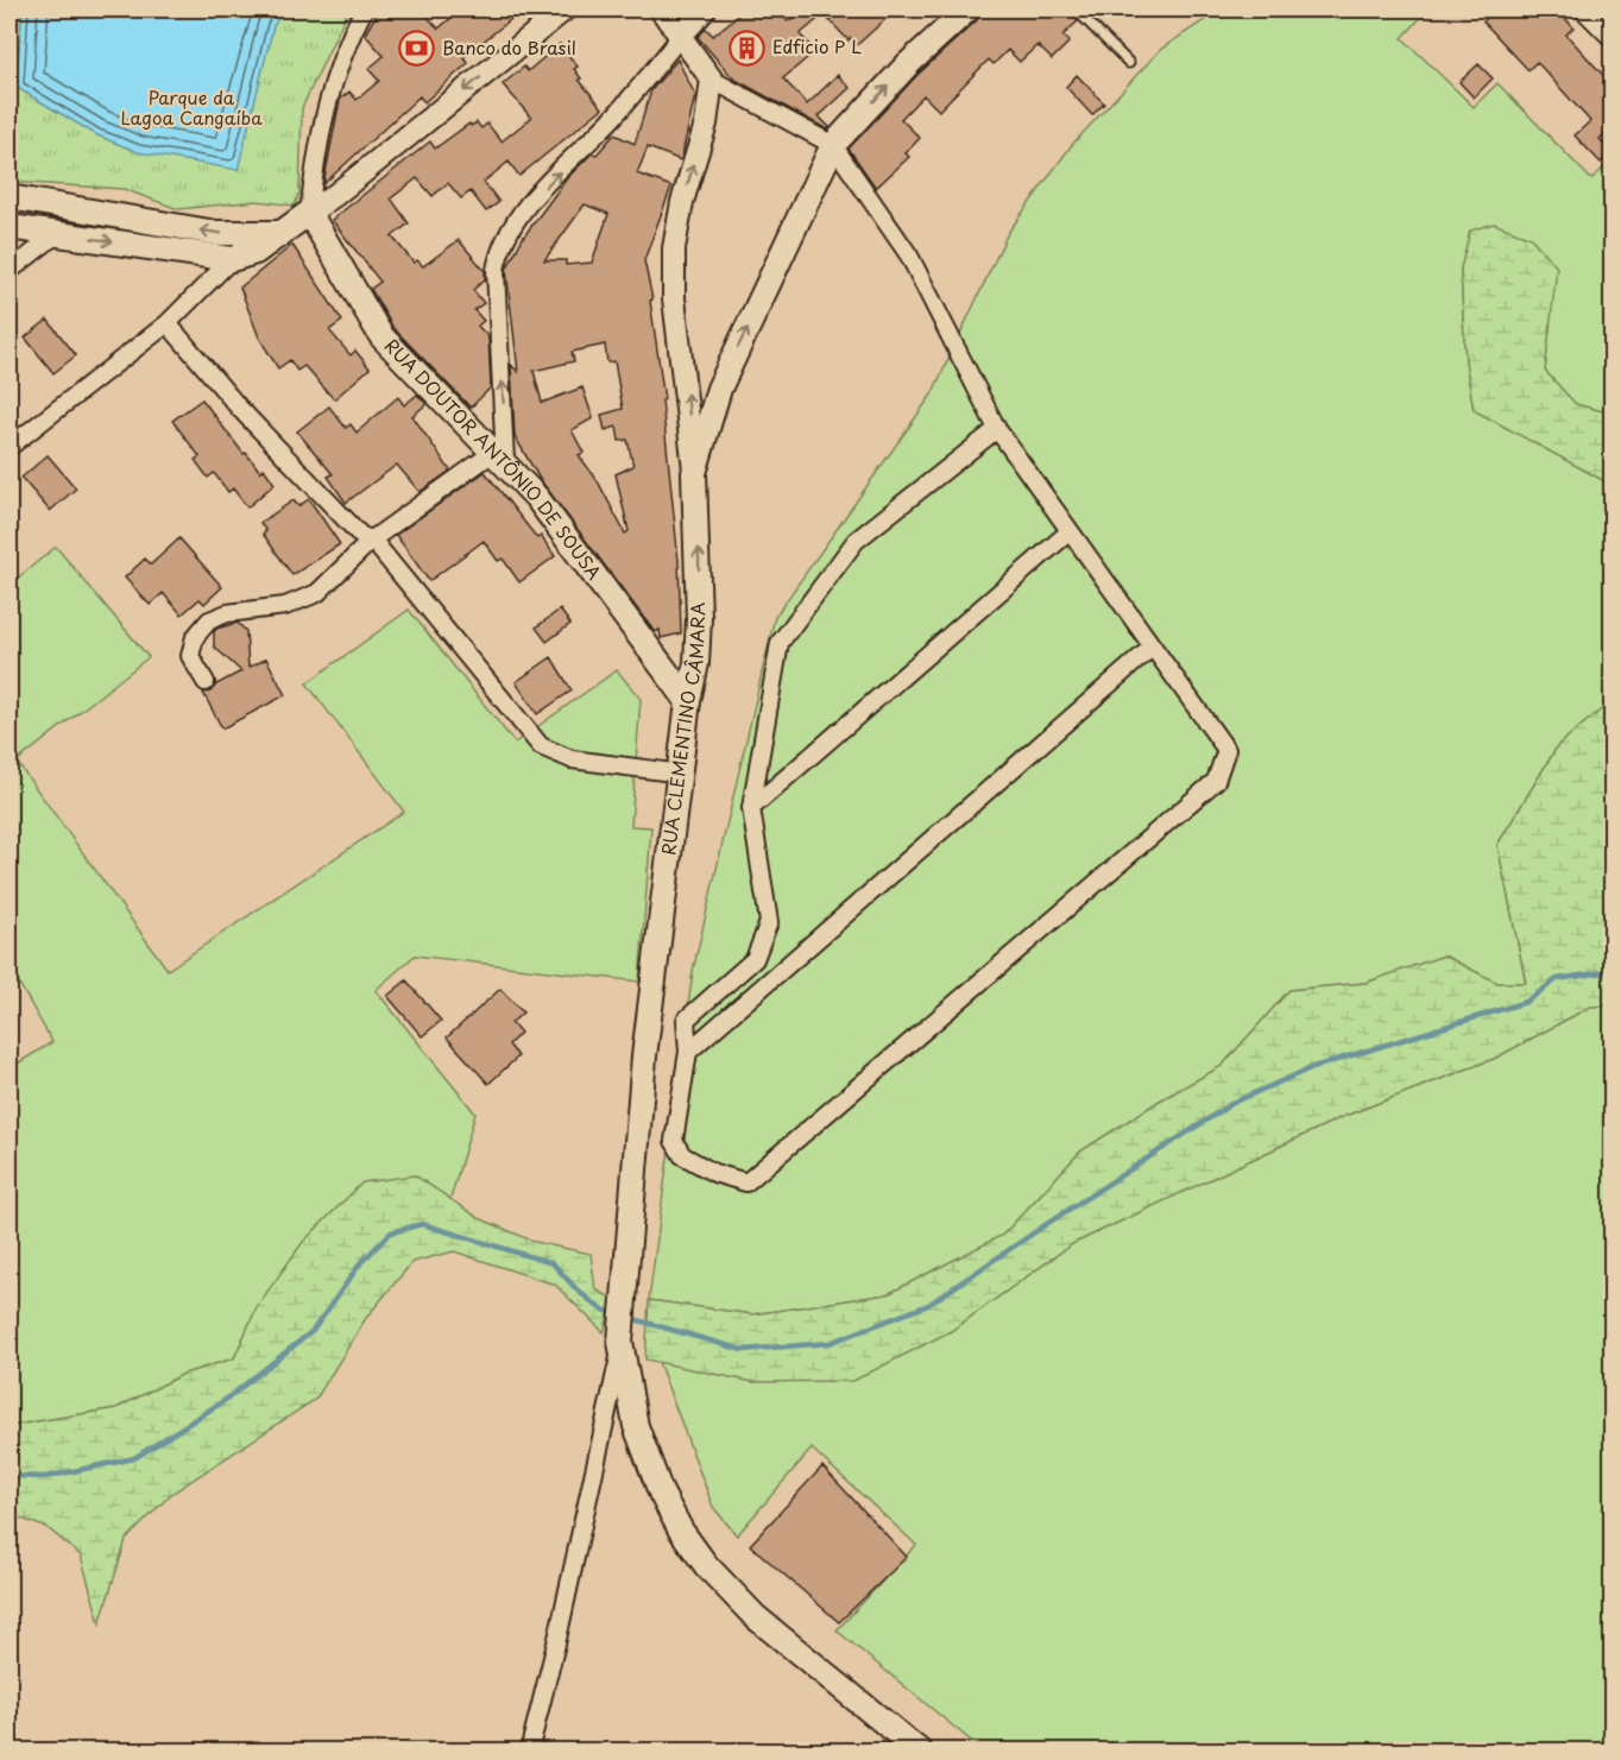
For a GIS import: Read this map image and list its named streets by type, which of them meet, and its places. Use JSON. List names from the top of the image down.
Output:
{
  "streets": {
    "main road": ["RUA DOUTOR ANTÔNIO DE SOUSA", "RUA CLEMENTINO CÂMARA"]
  },
  "crossings": [
    ["RUA DOUTOR ANTÔNIO DE SOUSA", "RUA CLEMENTINO CÂMARA"]
  ],
  "one_way": ["RUA CLEMENTINO CÂMARA"],
  "parks": ["Parque da Lagoa Cangaíba"],
  "places": {
    "building": ["Edficio P L"],
    "bank": ["Banco do Brasil"]
  }
}
